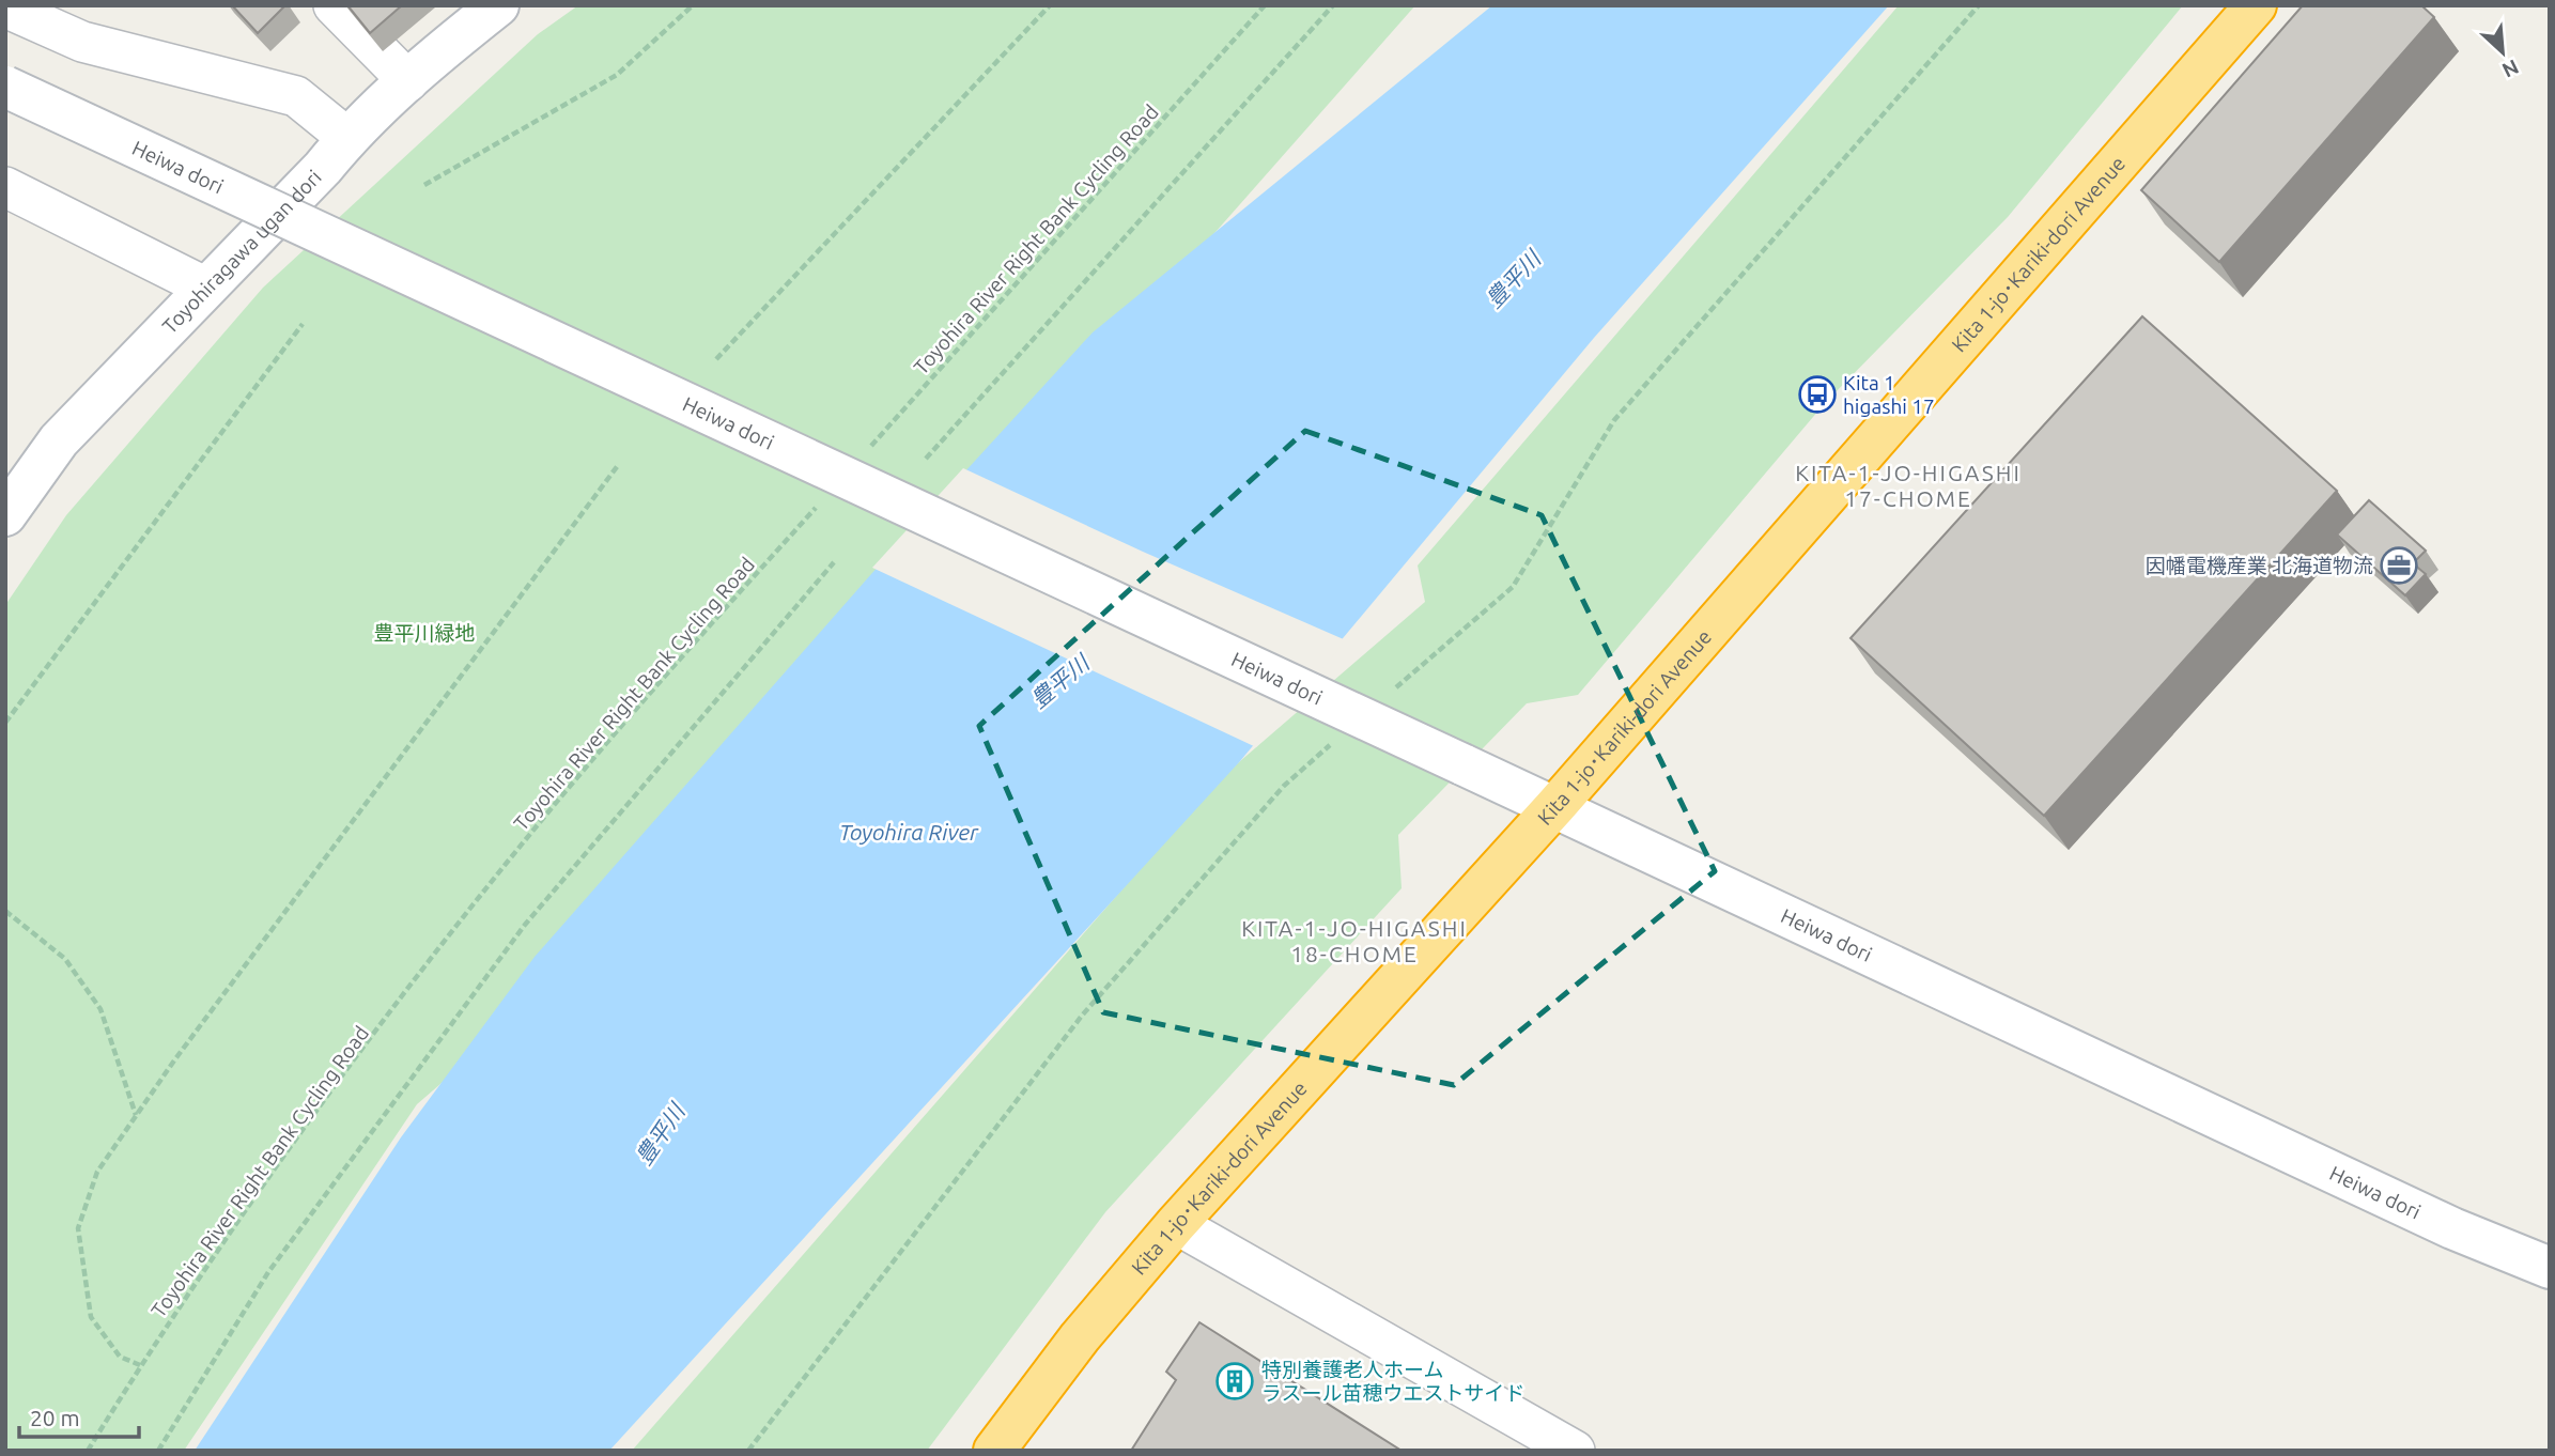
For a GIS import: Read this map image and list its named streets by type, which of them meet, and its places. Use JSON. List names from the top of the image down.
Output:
{
  "streets": {
    "highway": ["Kita 1-jo･Kariki-dori Avenue"],
    "street": ["Heiwa dori", "Toyohiragawa ugan dori"],
    "path": ["Toyohira River Right Bank Cycling Road"]
  },
  "crossings": [
    ["Heiwa dori", "Kita 1-jo･Kariki-dori Avenue"]
  ],
  "districts": ["KITA-1-JO-HIGASHI 17-CHOME", "KITA-1-JO-HIGASHI 18-CHOME"],
  "water": ["豊平川", "Toyohira River"],
  "parks": ["豊平川緑地"],
  "places": {
    "bus stop": ["Kita 1 higashi 17"],
    "office": ["因幡電機産業 北海道物流"],
    "building": ["特別養護老人ホーム ラスール苗穂ウエストサイド"]
  },
  "scale_bar": "20 m",
  "north": "bottom right"
}
